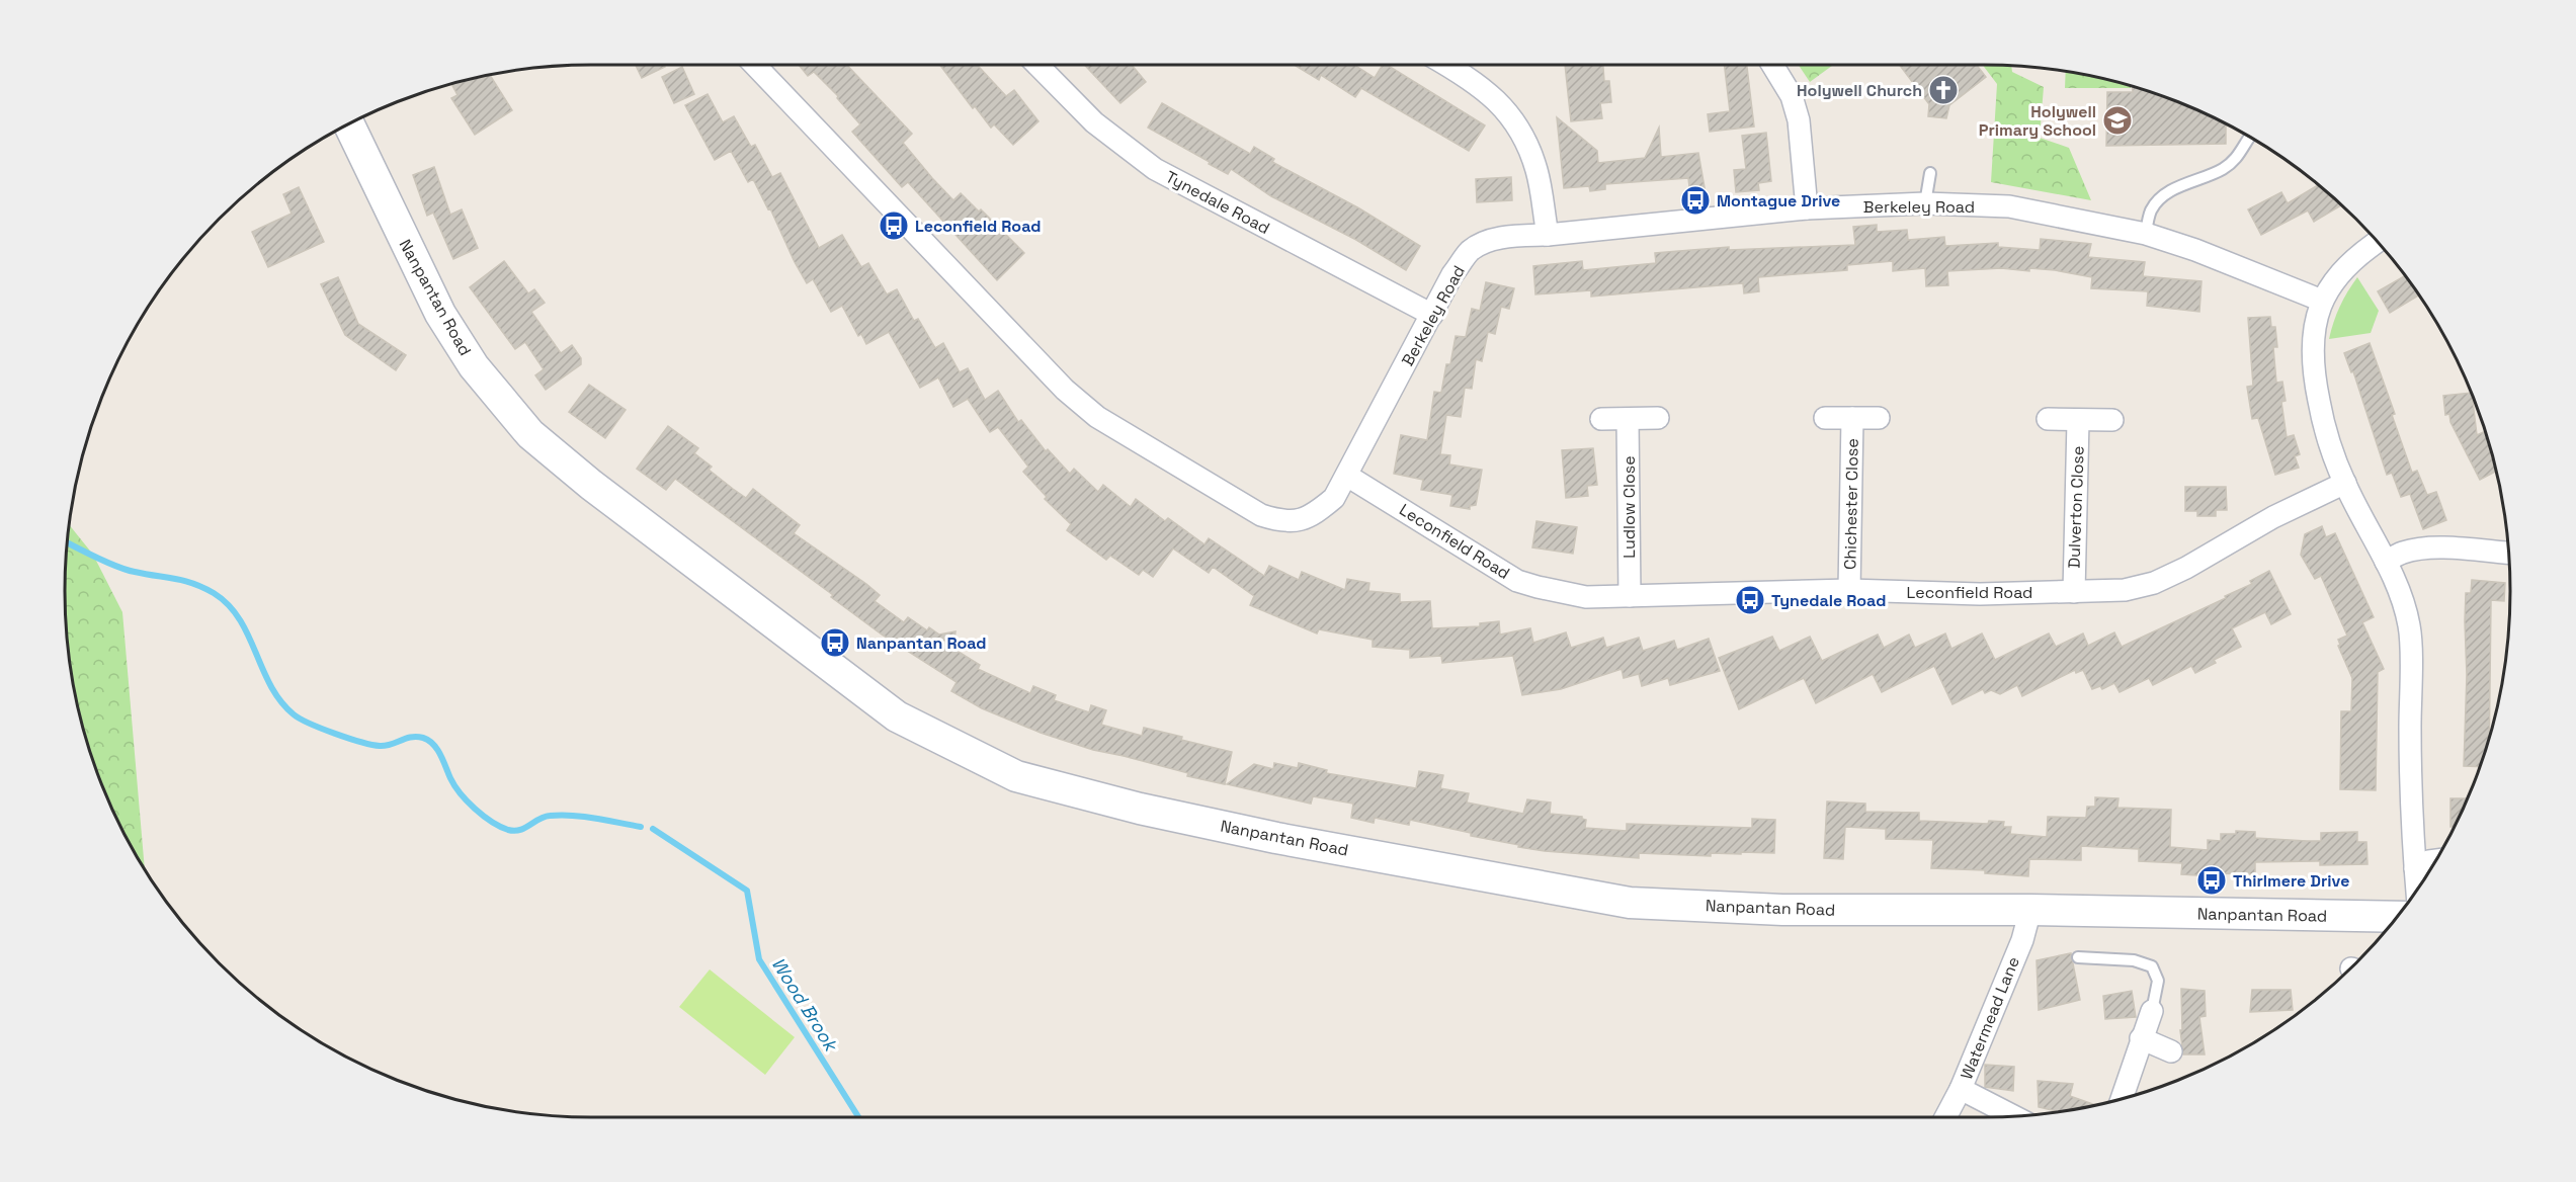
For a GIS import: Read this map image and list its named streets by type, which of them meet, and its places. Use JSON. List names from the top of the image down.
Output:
{
  "streets": {
    "street": [
      "Tynedale Road",
      "Berkeley Road",
      "Nanpantan Road",
      "Chichester Close",
      "Ludlow Close",
      "Dulverton Close",
      "Leconfield Road",
      "Watermead Lane"
    ]
  },
  "crossings": [
    ["Tynedale Road", "Berkeley Road"],
    ["Berkeley Road", "Leconfield Road"],
    ["Nanpantan Road", "Watermead Lane"],
    ["Chichester Close", "Leconfield Road"],
    ["Ludlow Close", "Leconfield Road"],
    ["Dulverton Close", "Leconfield Road"]
  ],
  "water": ["Wood Brook"],
  "places": {
    "church": ["Holywell Church"],
    "school or university": ["Holywell Primary School"],
    "bus stop": [
      "Montague Drive",
      "Leconfield Road",
      "Tynedale Road",
      "Nanpantan Road",
      "Thirlmere Drive"
    ]
  }
}
